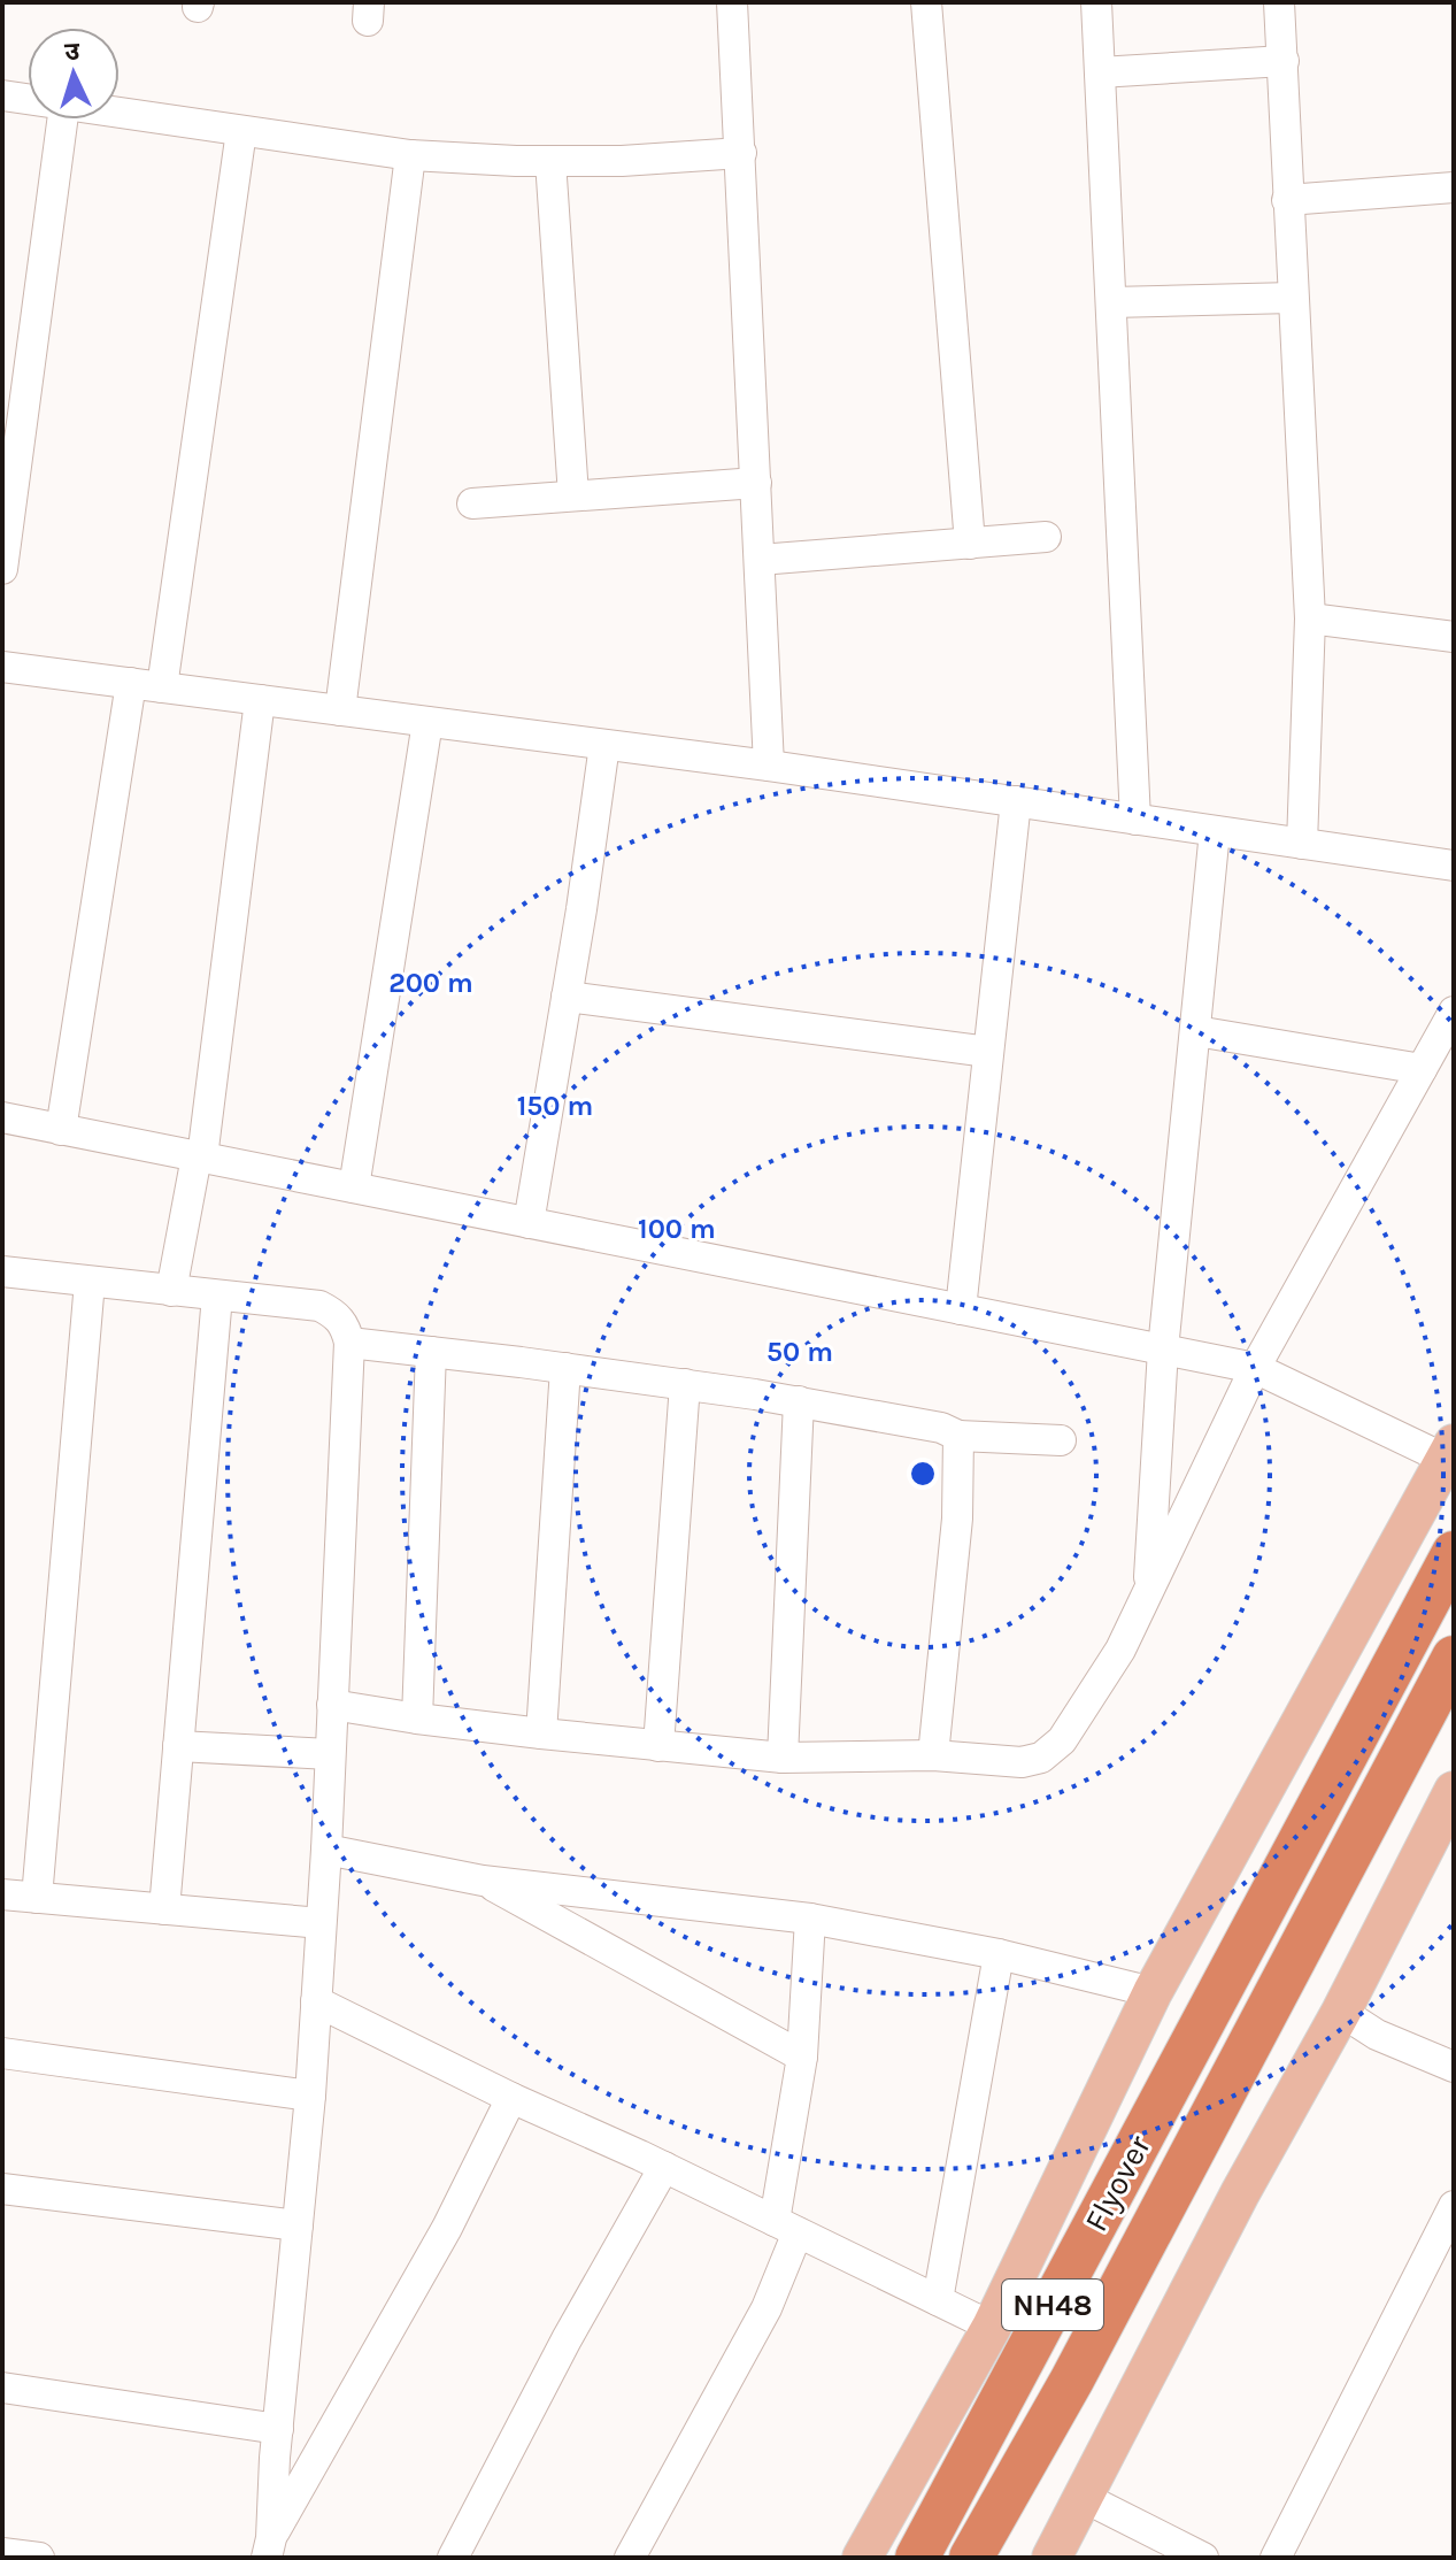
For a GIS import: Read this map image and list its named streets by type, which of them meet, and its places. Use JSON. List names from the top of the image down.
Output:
{
  "streets": {
    "highway": ["Flyover", "NH48"]
  },
  "north": "top",
  "rings": [
    "200 m",
    "150 m",
    "100 m",
    "50 m"
  ]
}
